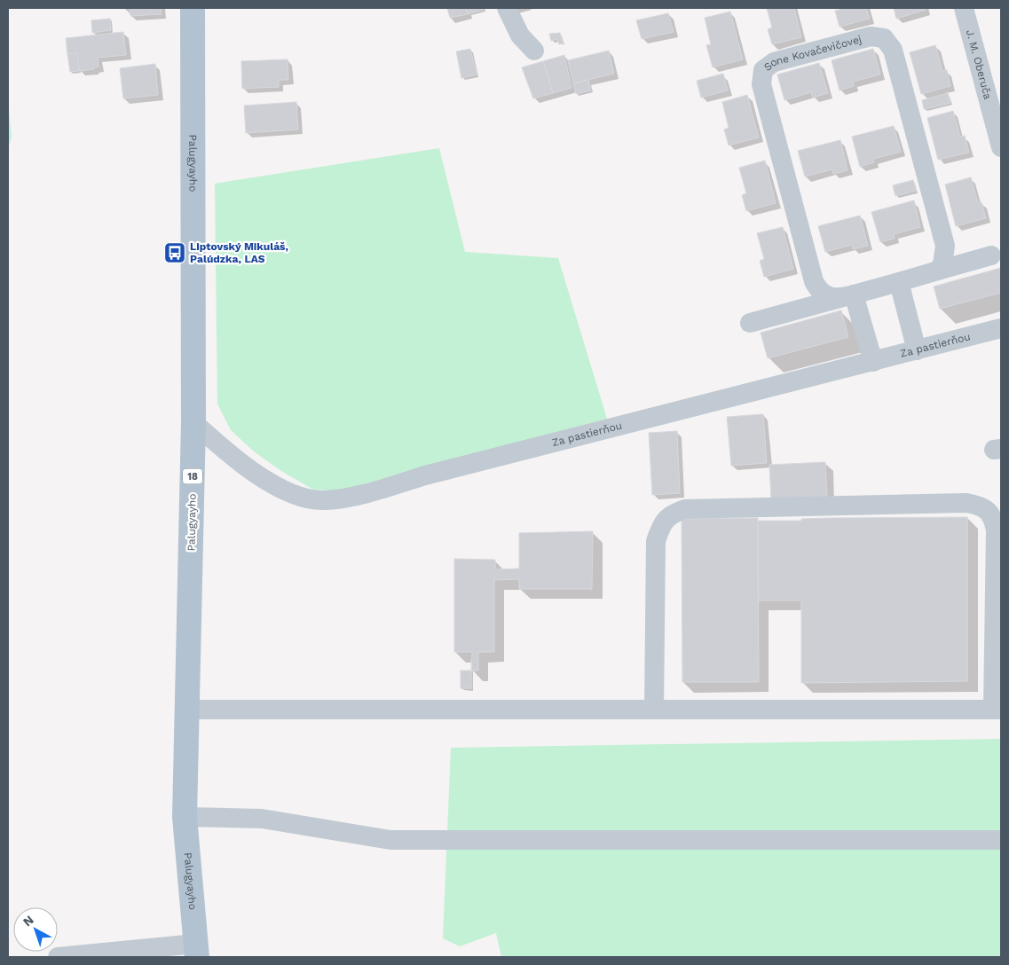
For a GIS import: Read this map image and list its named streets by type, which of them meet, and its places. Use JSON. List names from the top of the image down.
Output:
{
  "streets": {
    "main road": ["Palugyayho", "18"],
    "street": ["Sone Kovačevičovej", "J. M. Oberuča", "Za pastierňou"]
  },
  "crossings": [
    ["Palugyayho", "Za pastierňou"]
  ],
  "places": {
    "bus stop": ["Liptovský Mikuláš, Palúdzka, LAS"]
  },
  "north": "top left"
}
